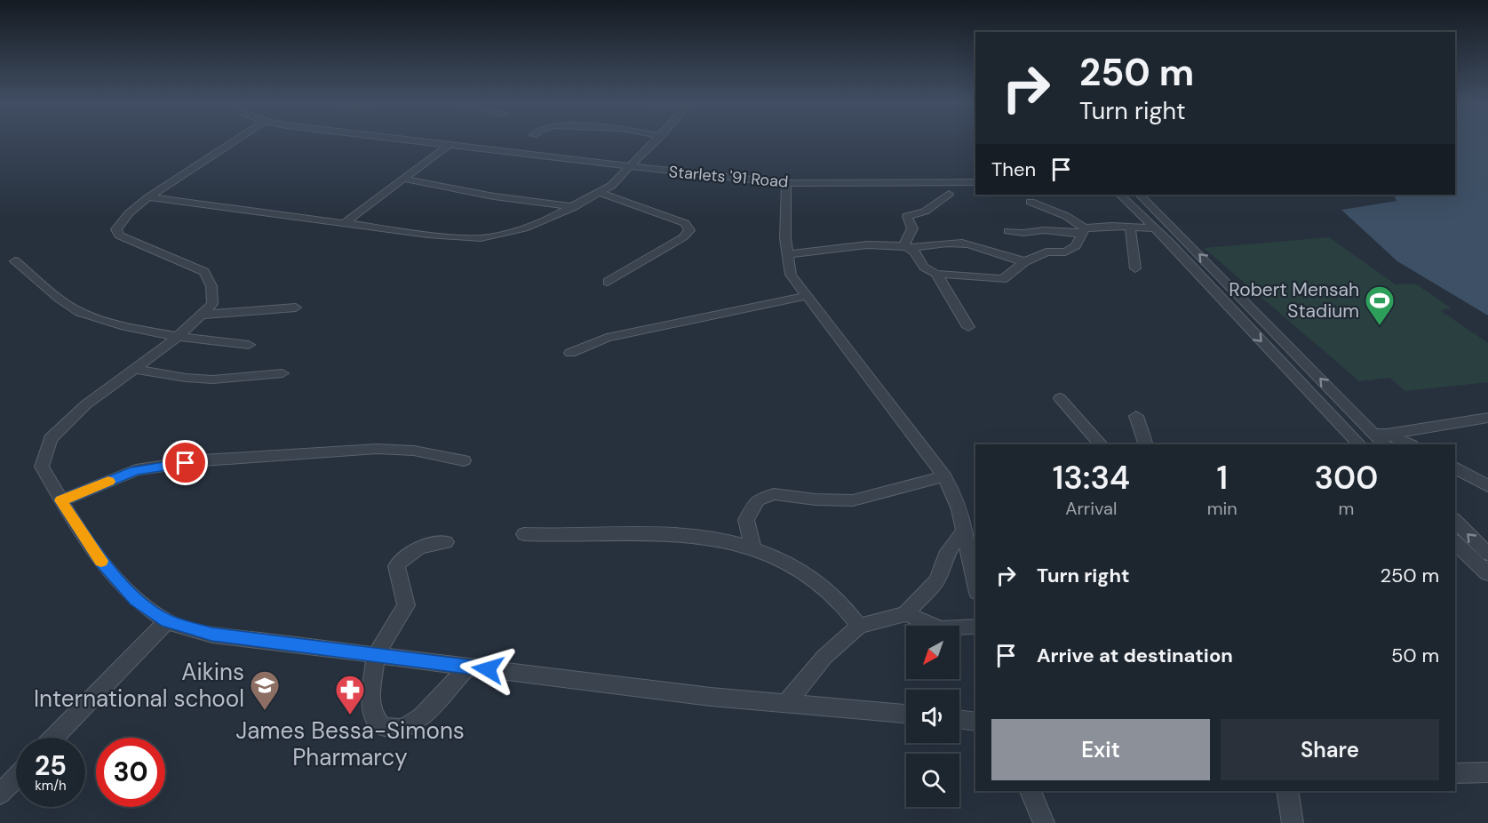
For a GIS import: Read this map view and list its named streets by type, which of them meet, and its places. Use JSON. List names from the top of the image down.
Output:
{
  "streets": {
    "street": ["Starlets '91 Road"]
  },
  "places": {
    "sports": ["Robert Mensah Stadium"],
    "school or university": ["Aikins International school"],
    "pharmacy": ["James Bessa-Simons Pharmarcy"]
  },
  "north": "bottom left",
  "page": {
    "turn": ["250 m", "Turn right"],
    "then": "Then",
    "eta": [
      "13:34",
      "Arrival",
      "1",
      "min",
      "300",
      "m"
    ],
    "list": [
      {
        "name": "Turn right",
        "value": "250 m"
      },
      {
        "name": "Arrive at destination",
        "value": "50 m"
      }
    ],
    "buttons": ["Exit", "Share"],
    "speed": "25 km/h",
    "limit": "30"
  }
}
